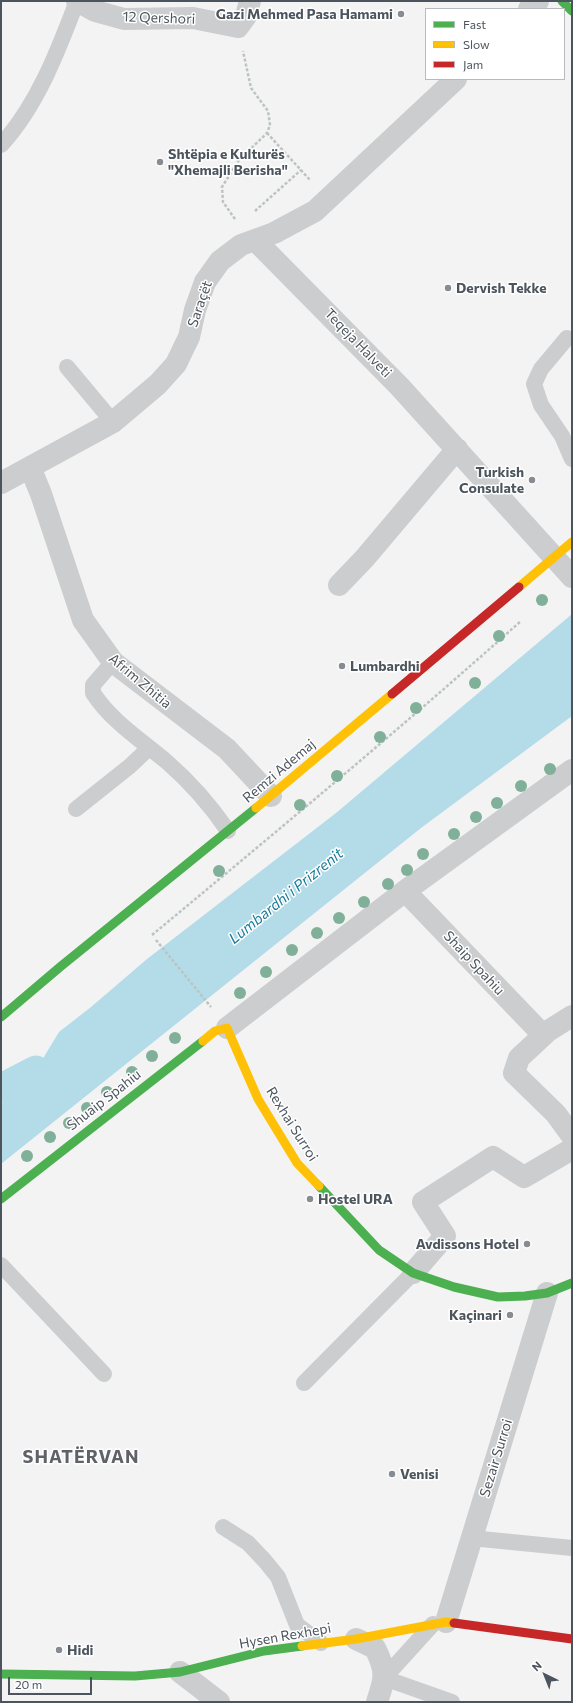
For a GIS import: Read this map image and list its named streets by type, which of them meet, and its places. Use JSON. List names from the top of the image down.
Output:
{
  "streets": {
    "street": [
      "12 Qershori",
      "Saraçët",
      "Teqeja Halveti",
      "Afrim Zhitia",
      "Remzi Ademaj",
      "Shaip Spahiu",
      "Shuaip Spahiu",
      "Rexhai Surroi",
      "Sezair Surroi",
      "Hysen Rexhepi"
    ]
  },
  "crossings": [
    ["Saraçët", "Teqeja Halveti"],
    ["Saraçët", "Afrim Zhitia"],
    ["Teqeja Halveti", "Remzi Ademaj"],
    ["Afrim Zhitia", "Remzi Ademaj"],
    ["Shuaip Spahiu", "Rexhai Surroi"],
    ["Rexhai Surroi", "Sezair Surroi"],
    ["Sezair Surroi", "Hysen Rexhepi"]
  ],
  "districts": ["SHATËRVAN"],
  "water": ["Lumbardhi i Prizrenit"],
  "places": [
    "Gazi Mehmed Pasa Hamami",
    "Shtëpia e Kulturës \"Xhemajli Berisha\"",
    "Dervish Tekke",
    "Turkish Consulate",
    "Lumbardhi",
    "Hostel URA",
    "Avdissons Hotel",
    "Kaçinari",
    "Venisi",
    "Hidi"
  ],
  "legend": ["Fast", "Slow", "Jam"],
  "scale_bar": "20 m",
  "north": "top left"
}
